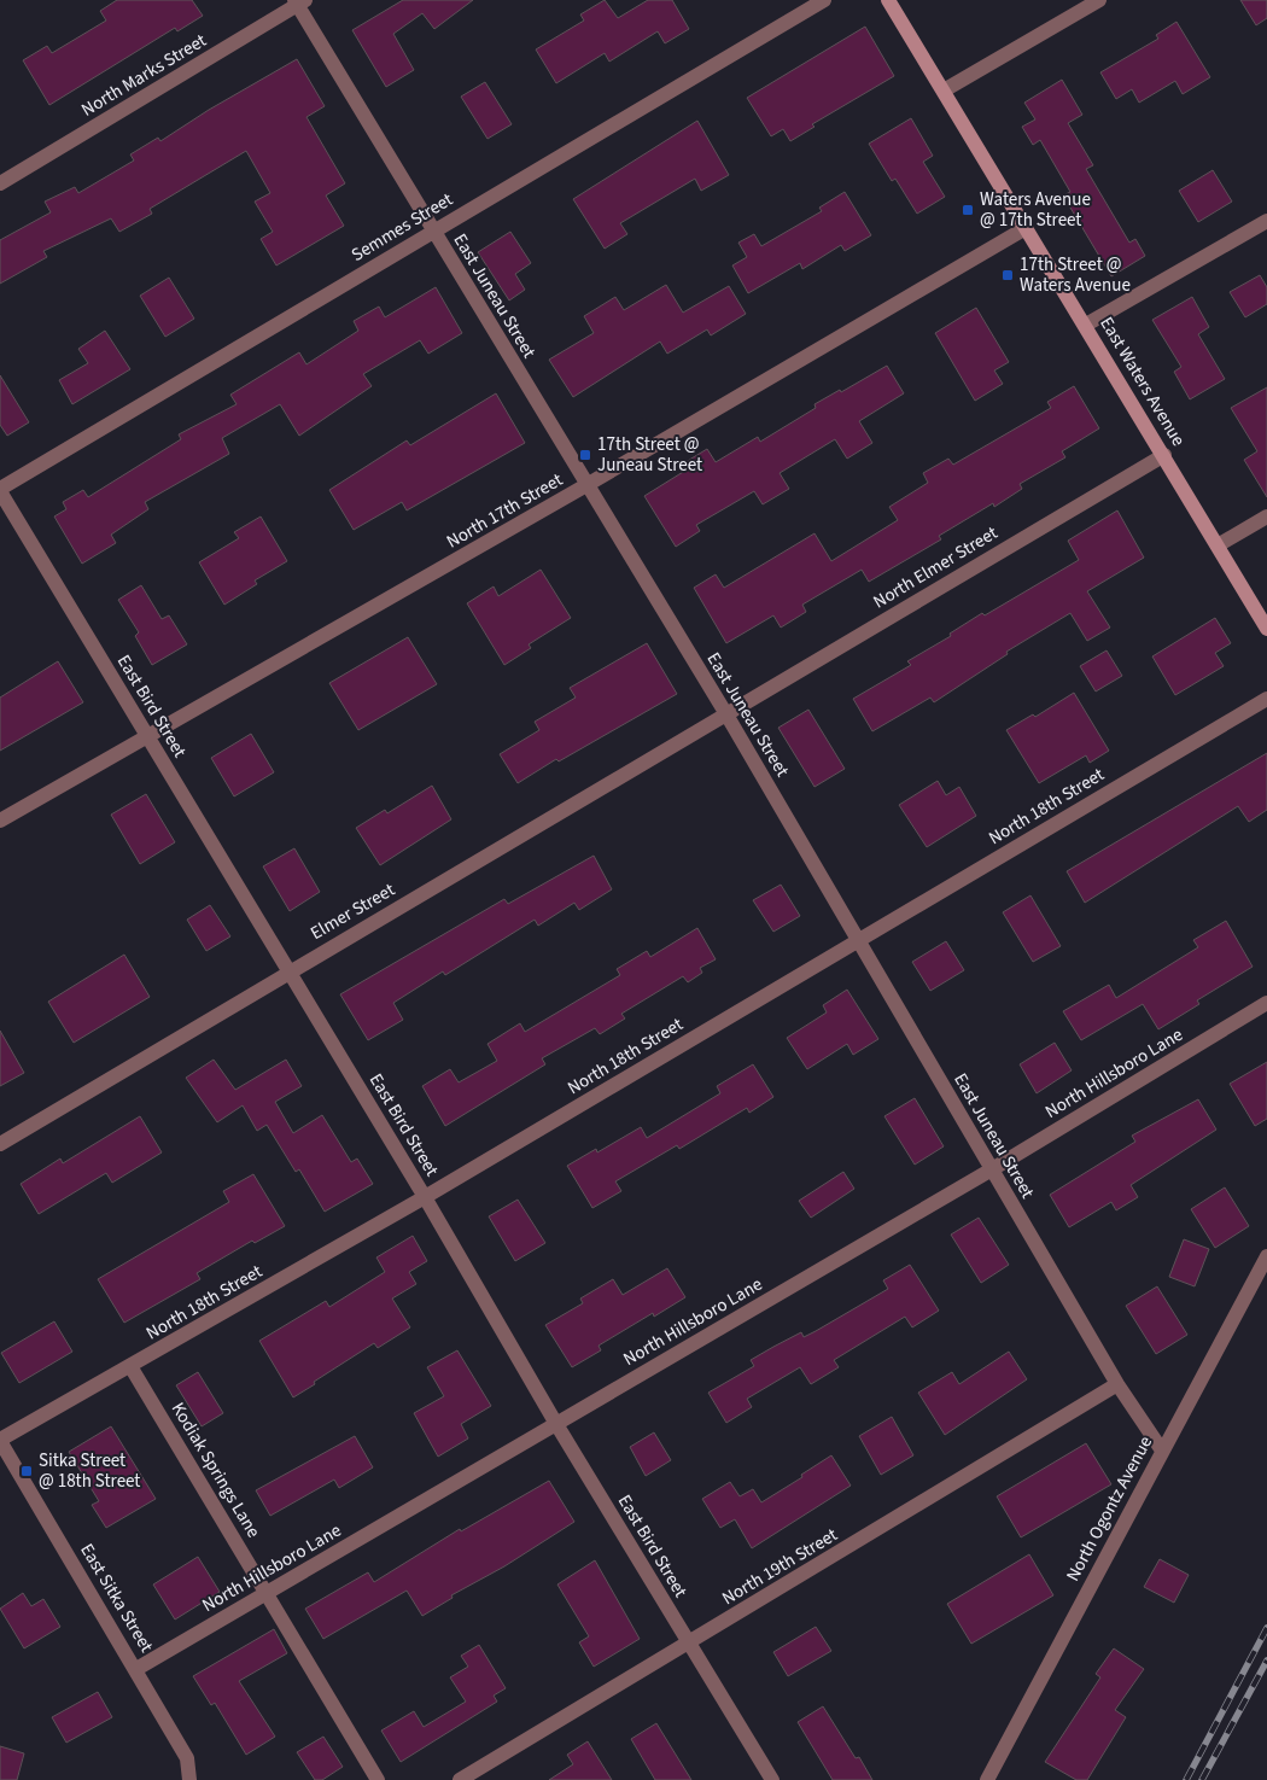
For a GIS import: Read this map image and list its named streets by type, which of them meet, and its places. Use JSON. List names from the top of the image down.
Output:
{
  "streets": {
    "street": [
      "North Marks Street",
      "Semmes Street",
      "East Juneau Street",
      "East Waters Avenue",
      "North 17th Street",
      "North Elmer Street",
      "East Bird Street",
      "North 18th Street",
      "Elmer Street",
      "North Hillsboro Lane",
      "Kodiak Springs Lane",
      "North Ogontz Avenue",
      "North 19th Street",
      "East Sitka Street"
    ]
  },
  "crossings": [
    ["North Marks Street", "East Juneau Street"],
    ["Semmes Street", "East Juneau Street"],
    ["Semmes Street", "East Bird Street"],
    ["East Juneau Street", "North 17th Street"],
    ["East Juneau Street", "North Elmer Street"],
    ["East Juneau Street", "North 18th Street"],
    ["East Juneau Street", "Elmer Street"],
    ["East Juneau Street", "North Hillsboro Lane"],
    ["East Juneau Street", "North Ogontz Avenue"],
    ["East Juneau Street", "North 19th Street"],
    ["East Waters Avenue", "North 17th Street"],
    ["East Waters Avenue", "North Elmer Street"],
    ["North 17th Street", "East Bird Street"],
    ["North Elmer Street", "Elmer Street"],
    ["East Bird Street", "North 18th Street"],
    ["East Bird Street", "Elmer Street"],
    ["East Bird Street", "North Hillsboro Lane"],
    ["East Bird Street", "North 19th Street"],
    ["North 18th Street", "Kodiak Springs Lane"],
    ["North 18th Street", "East Sitka Street"],
    ["North Hillsboro Lane", "Kodiak Springs Lane"],
    ["North Hillsboro Lane", "East Sitka Street"]
  ],
  "places": {
    "transit": [
      "Waters Avenue @ 17th Street",
      "17th Street @ Waters Avenue",
      "17th Street @ Juneau Street",
      "Sitka Street @ 18th Street"
    ]
  }
}
